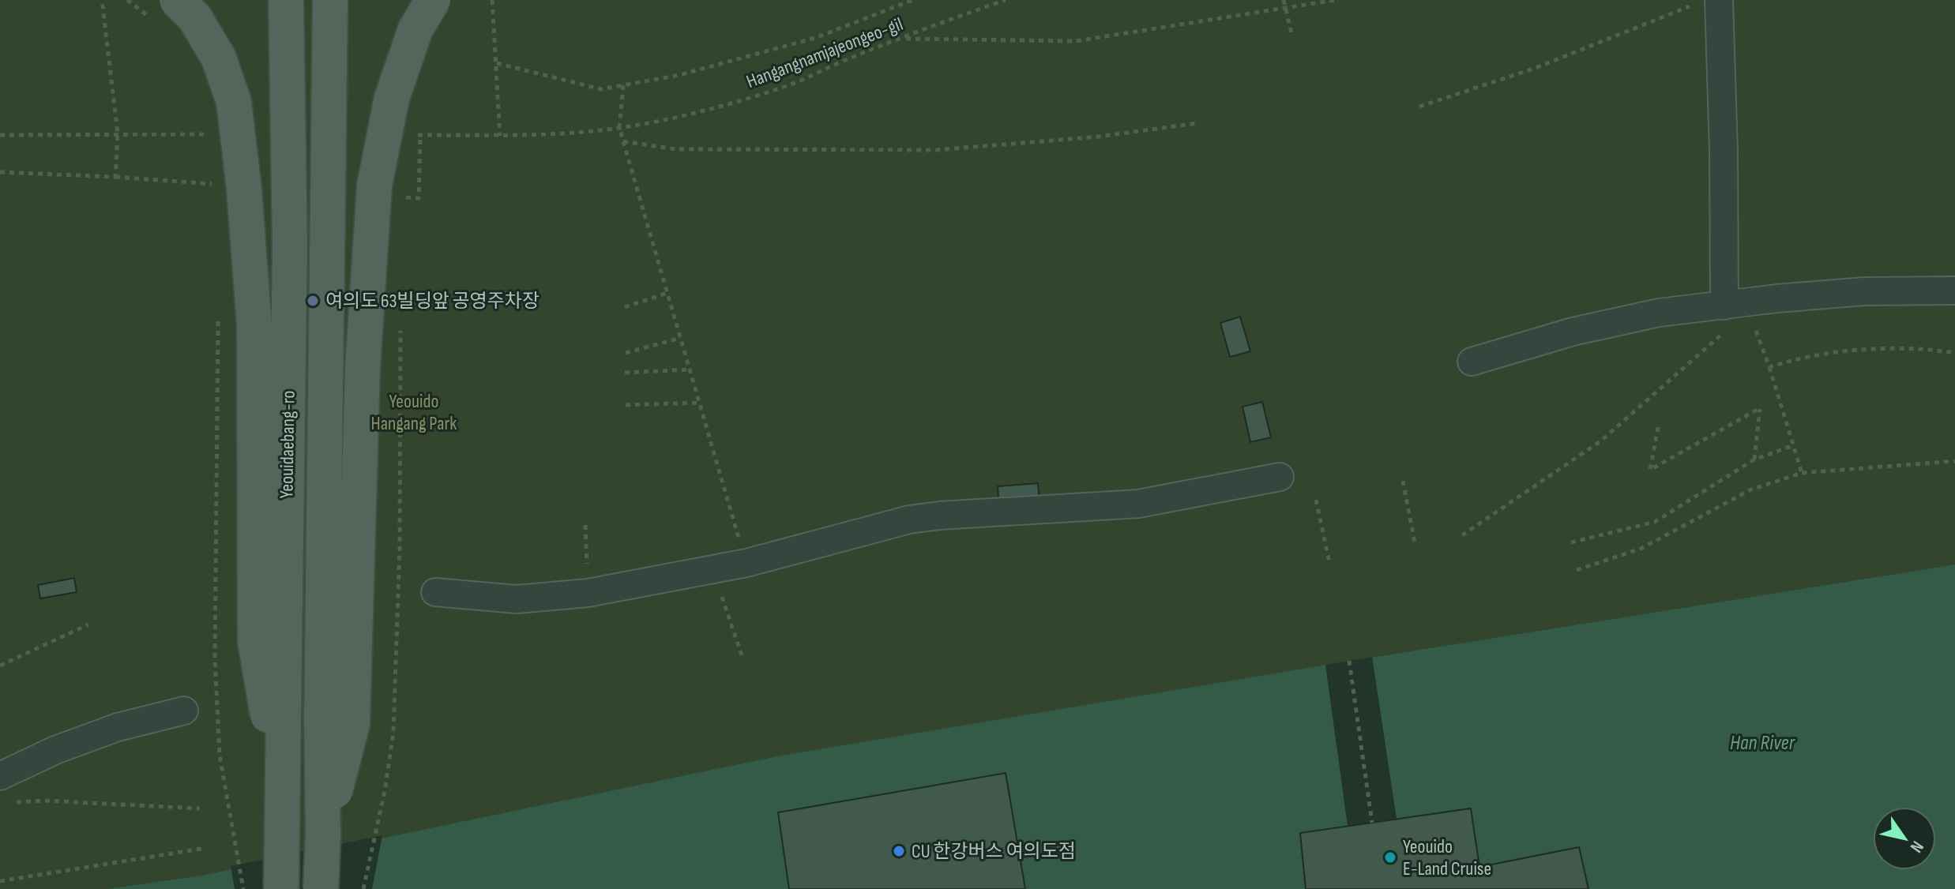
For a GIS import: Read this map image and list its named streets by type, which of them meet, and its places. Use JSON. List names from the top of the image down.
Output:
{
  "streets": {
    "main road": ["Yeouidaebang-ro"],
    "path": ["Hangangnamjajeongeo-gil"]
  },
  "water": ["Han River"],
  "parks": ["Yeouido Hangang Park"],
  "places": ["여의도 63빌딩앞 공영주차장", "CU 한강버스 여의도점", "Yeouido E-Land Cruise"],
  "north": "bottom right"
}
